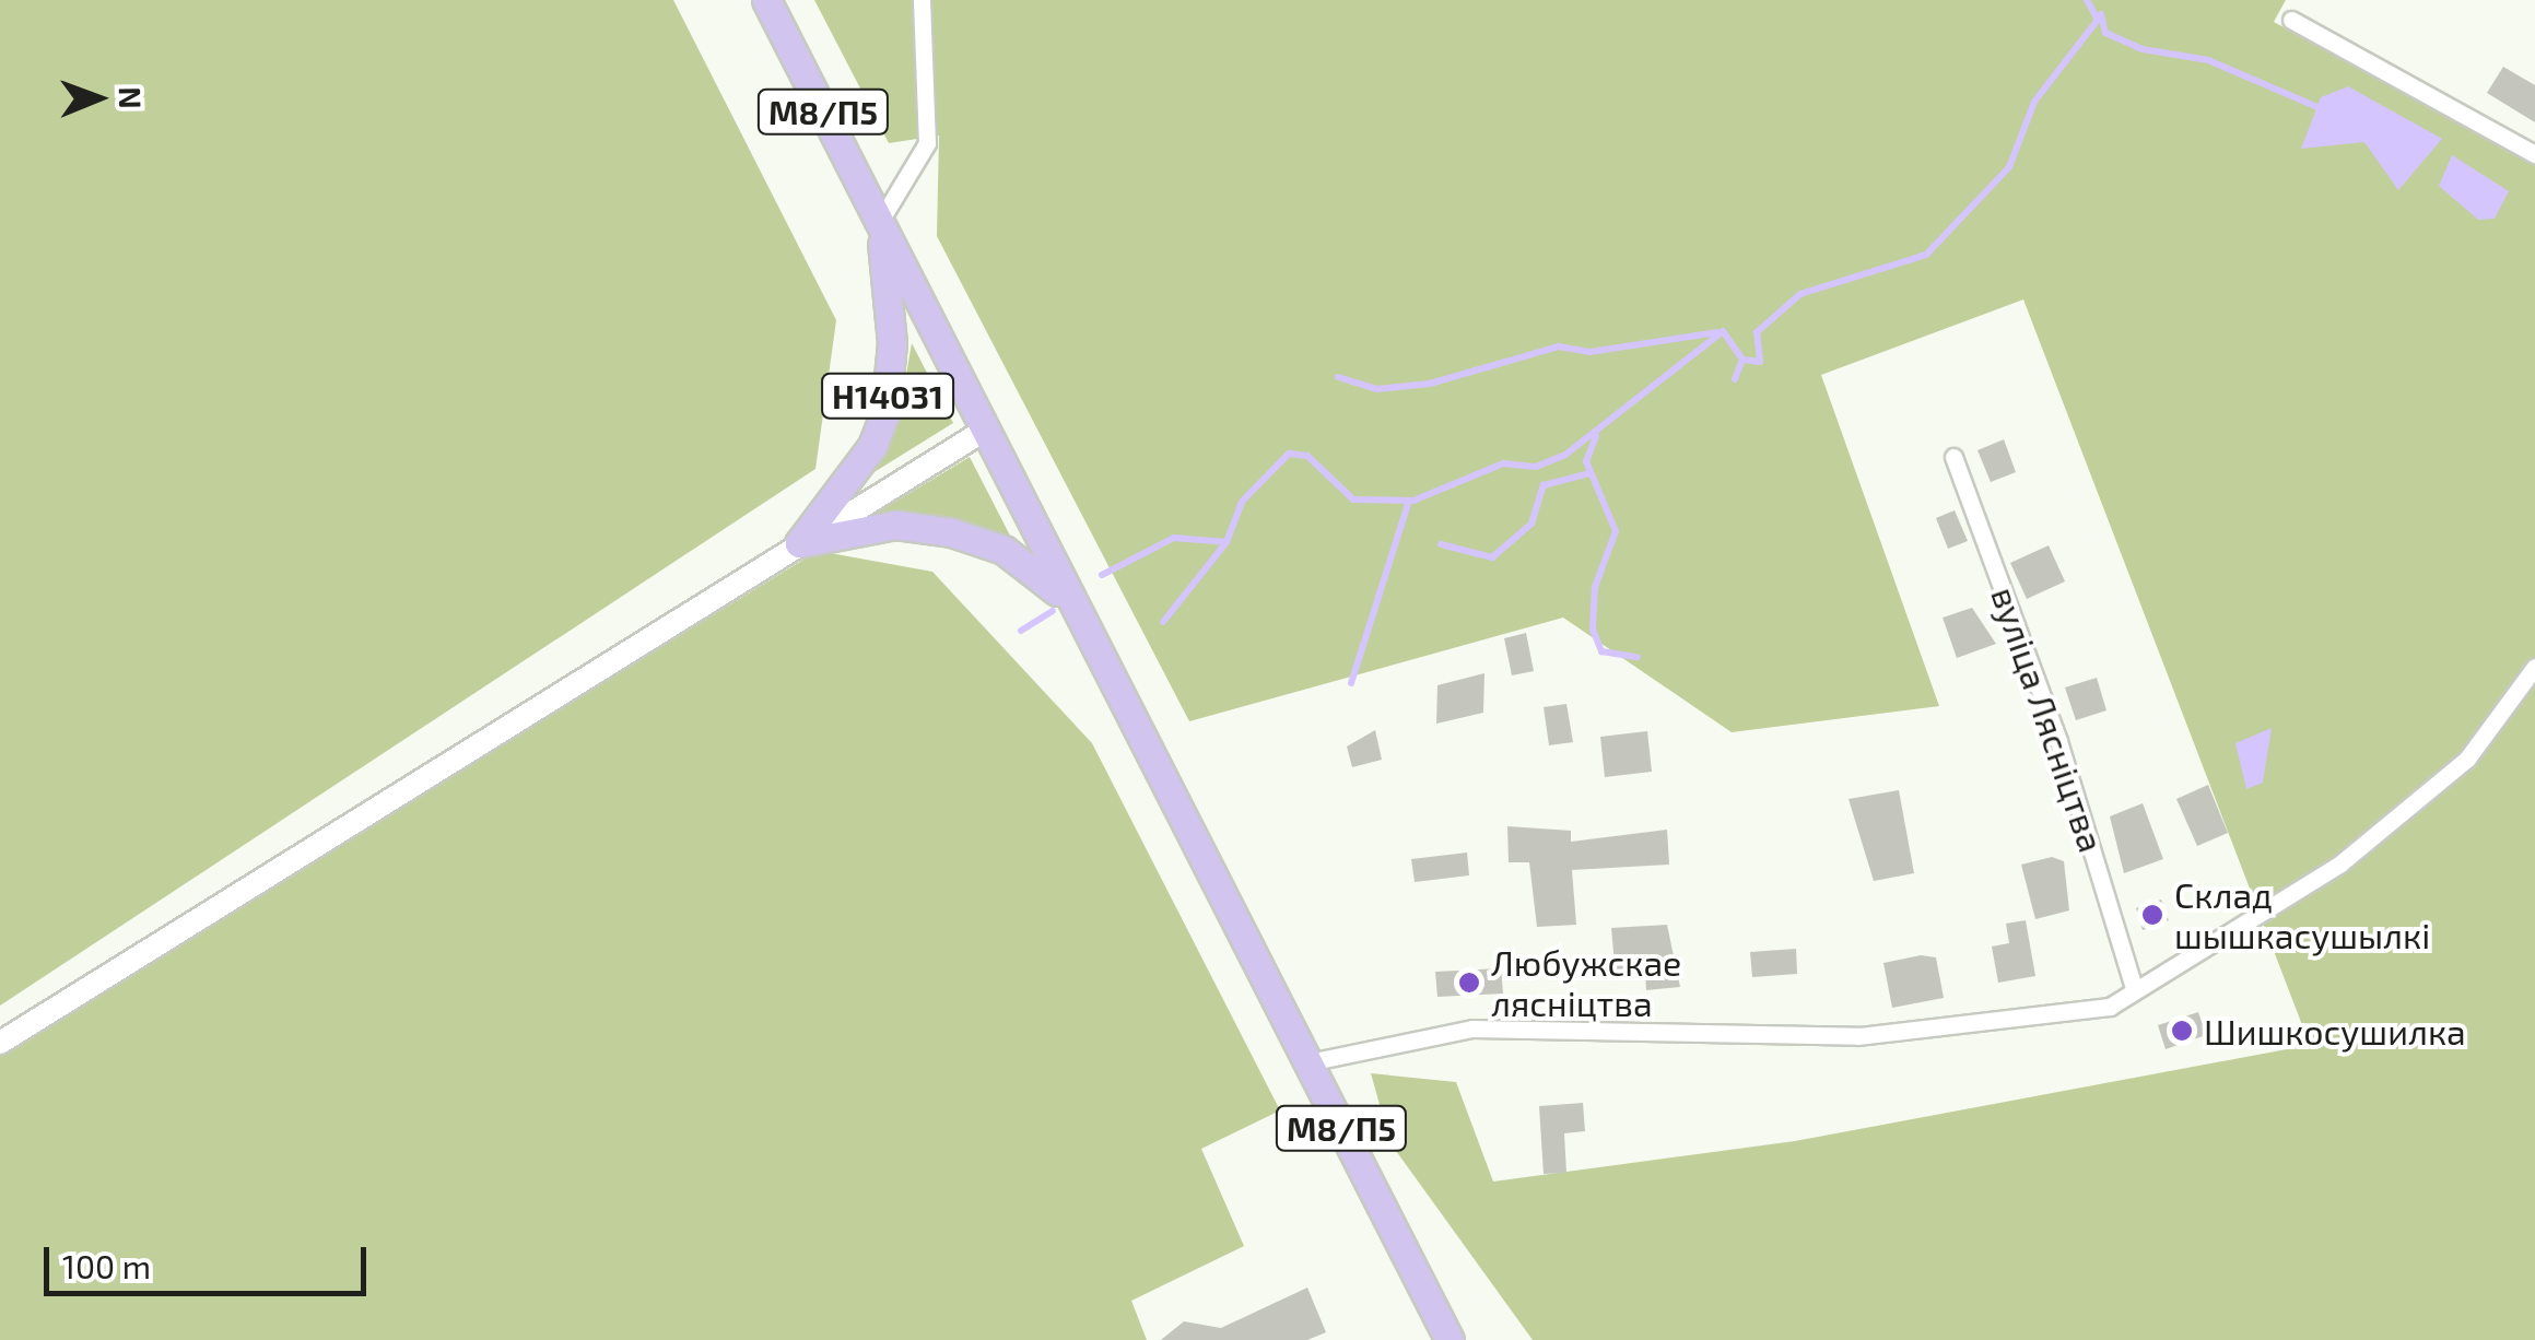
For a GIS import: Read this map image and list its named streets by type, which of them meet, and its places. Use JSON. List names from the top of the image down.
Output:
{
  "streets": {
    "main road": ["М8/П5", "Н14031"],
    "street": ["вуліца Лясніцтва"]
  },
  "crossings": [
    ["М8/П5", "Н14031"]
  ],
  "places": ["Склад шышкасушылкі", "Любужскае лясніцтва", "Шишкосушилка"],
  "scale_bar": "100 m",
  "north": "right"
}
